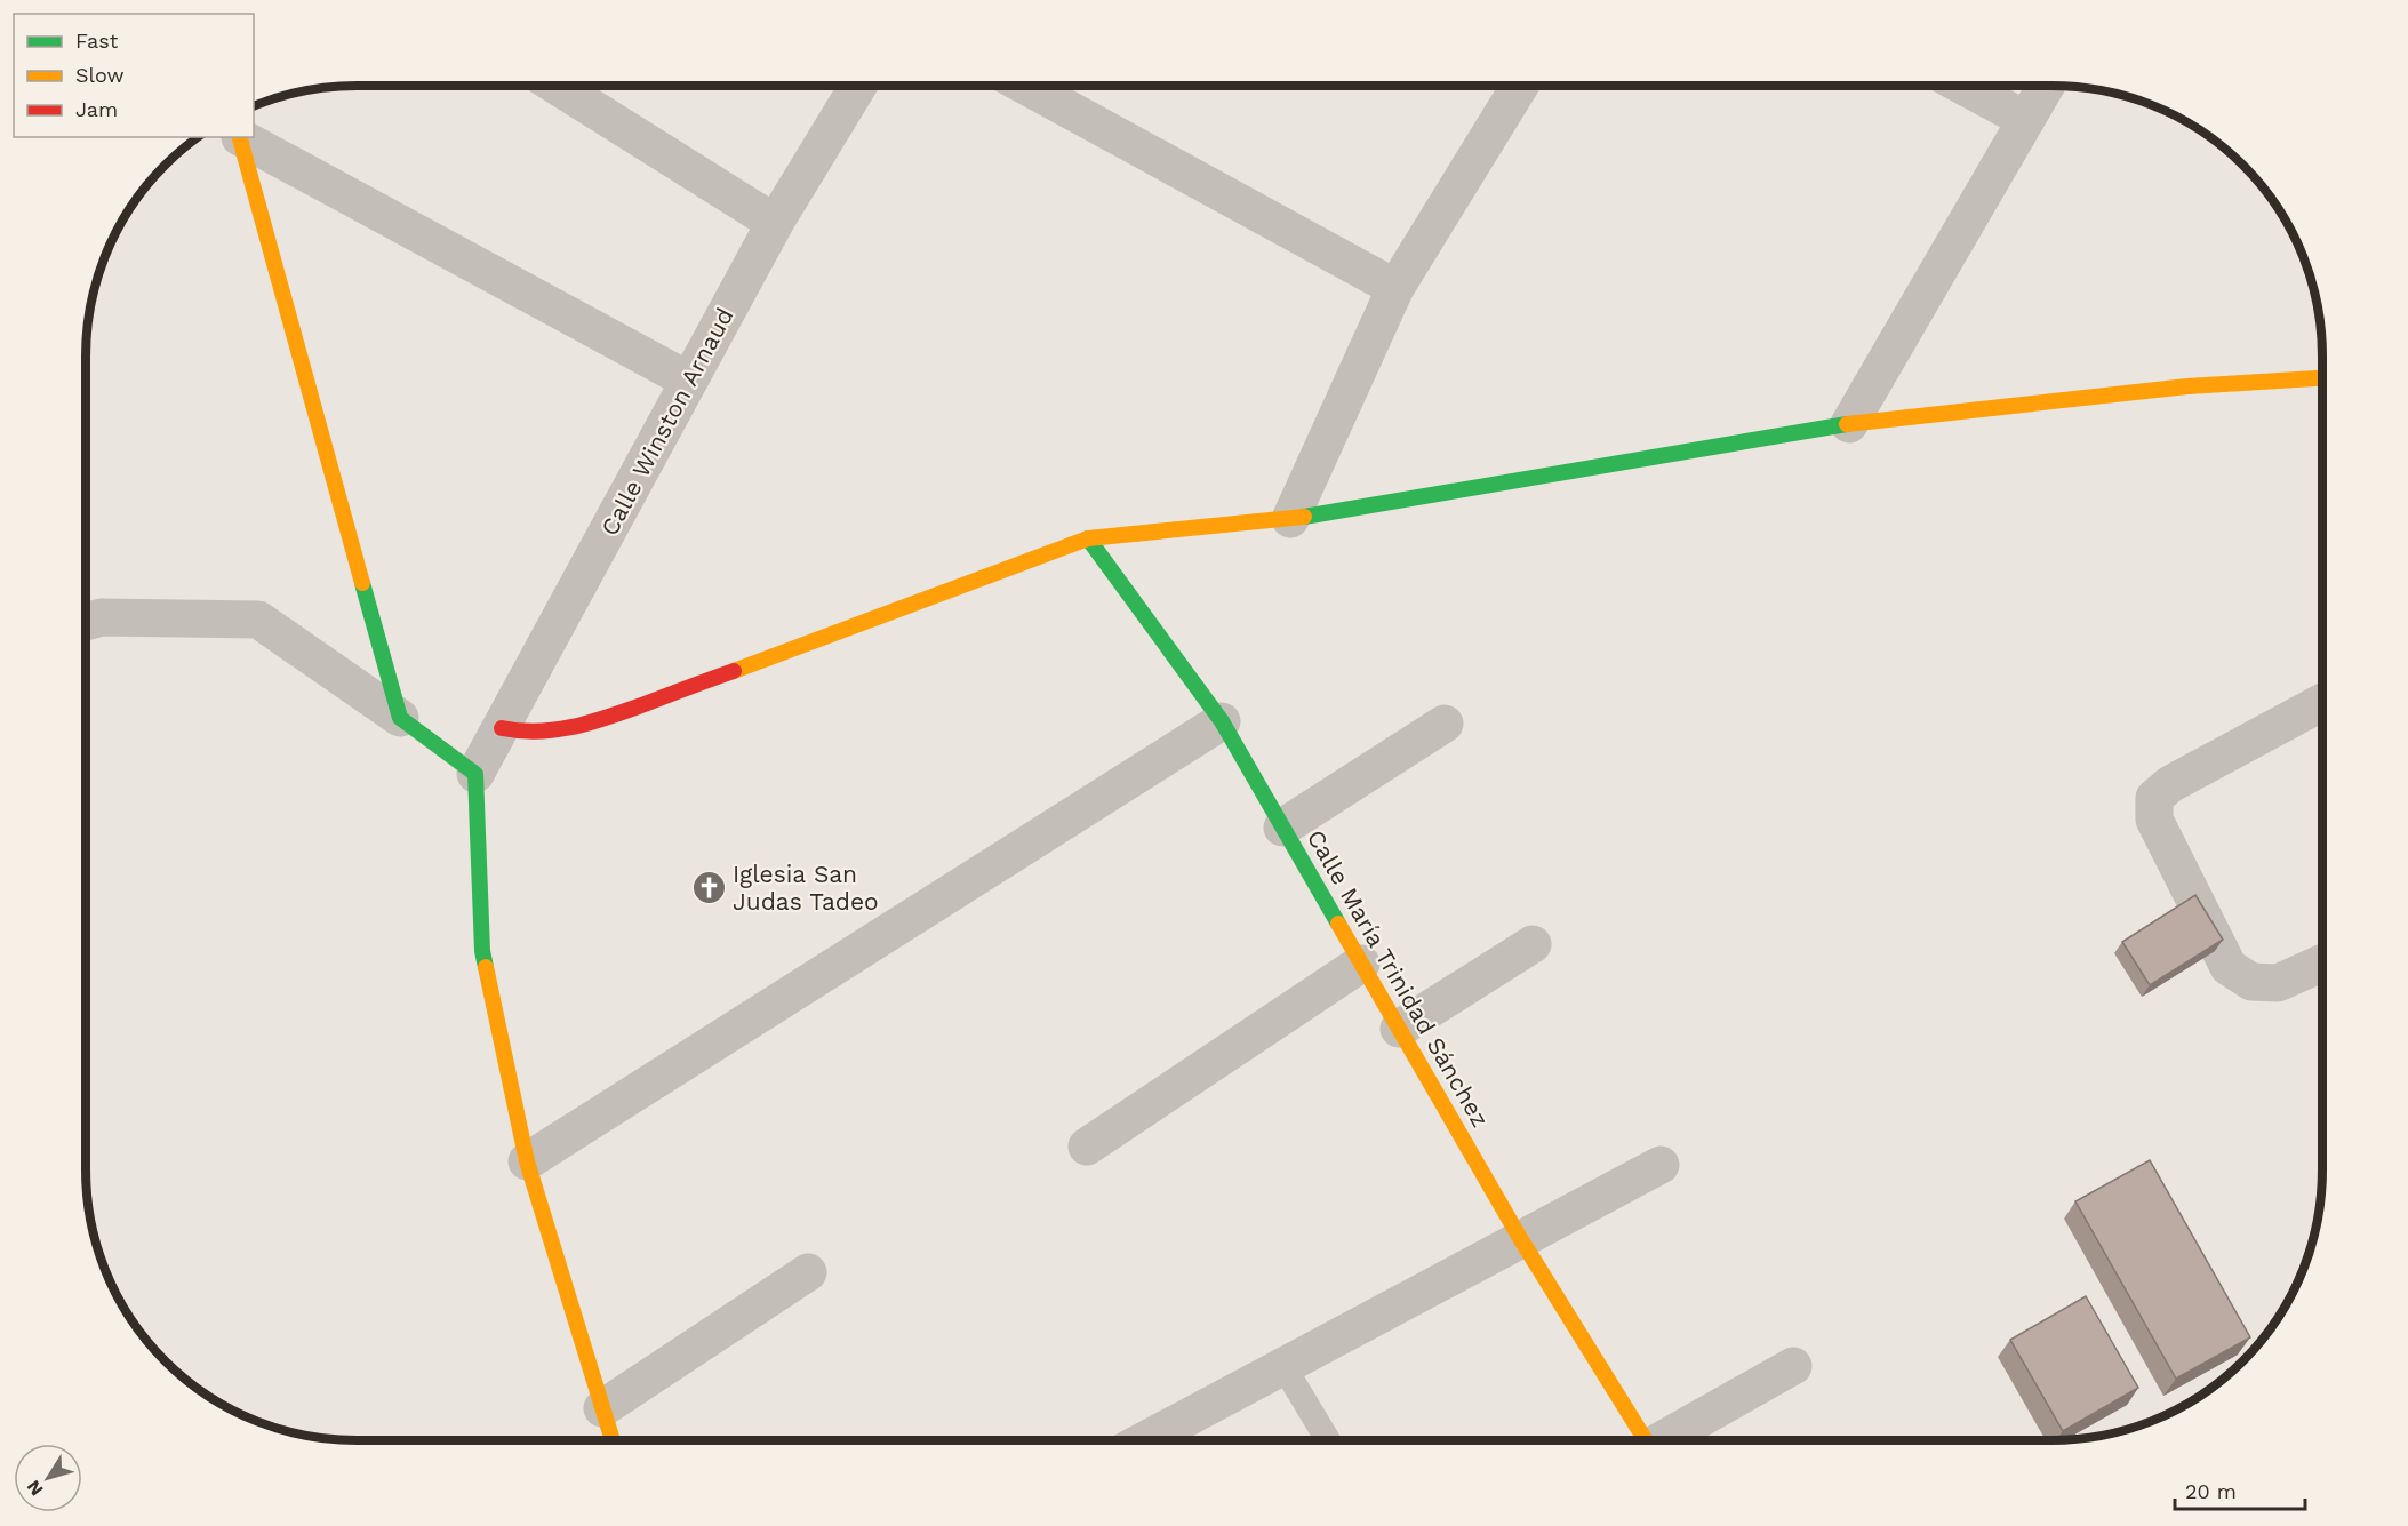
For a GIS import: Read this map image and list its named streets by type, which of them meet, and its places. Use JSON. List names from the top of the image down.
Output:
{
  "streets": {
    "street": ["Calle Winston Arnaud", "Calle María Trinidad Sánchez"]
  },
  "places": {
    "church": ["Iglesia San Judas Tadeo"]
  },
  "legend": ["Fast", "Slow", "Jam"],
  "scale_bar": "20 m",
  "north": "bottom left"
}
